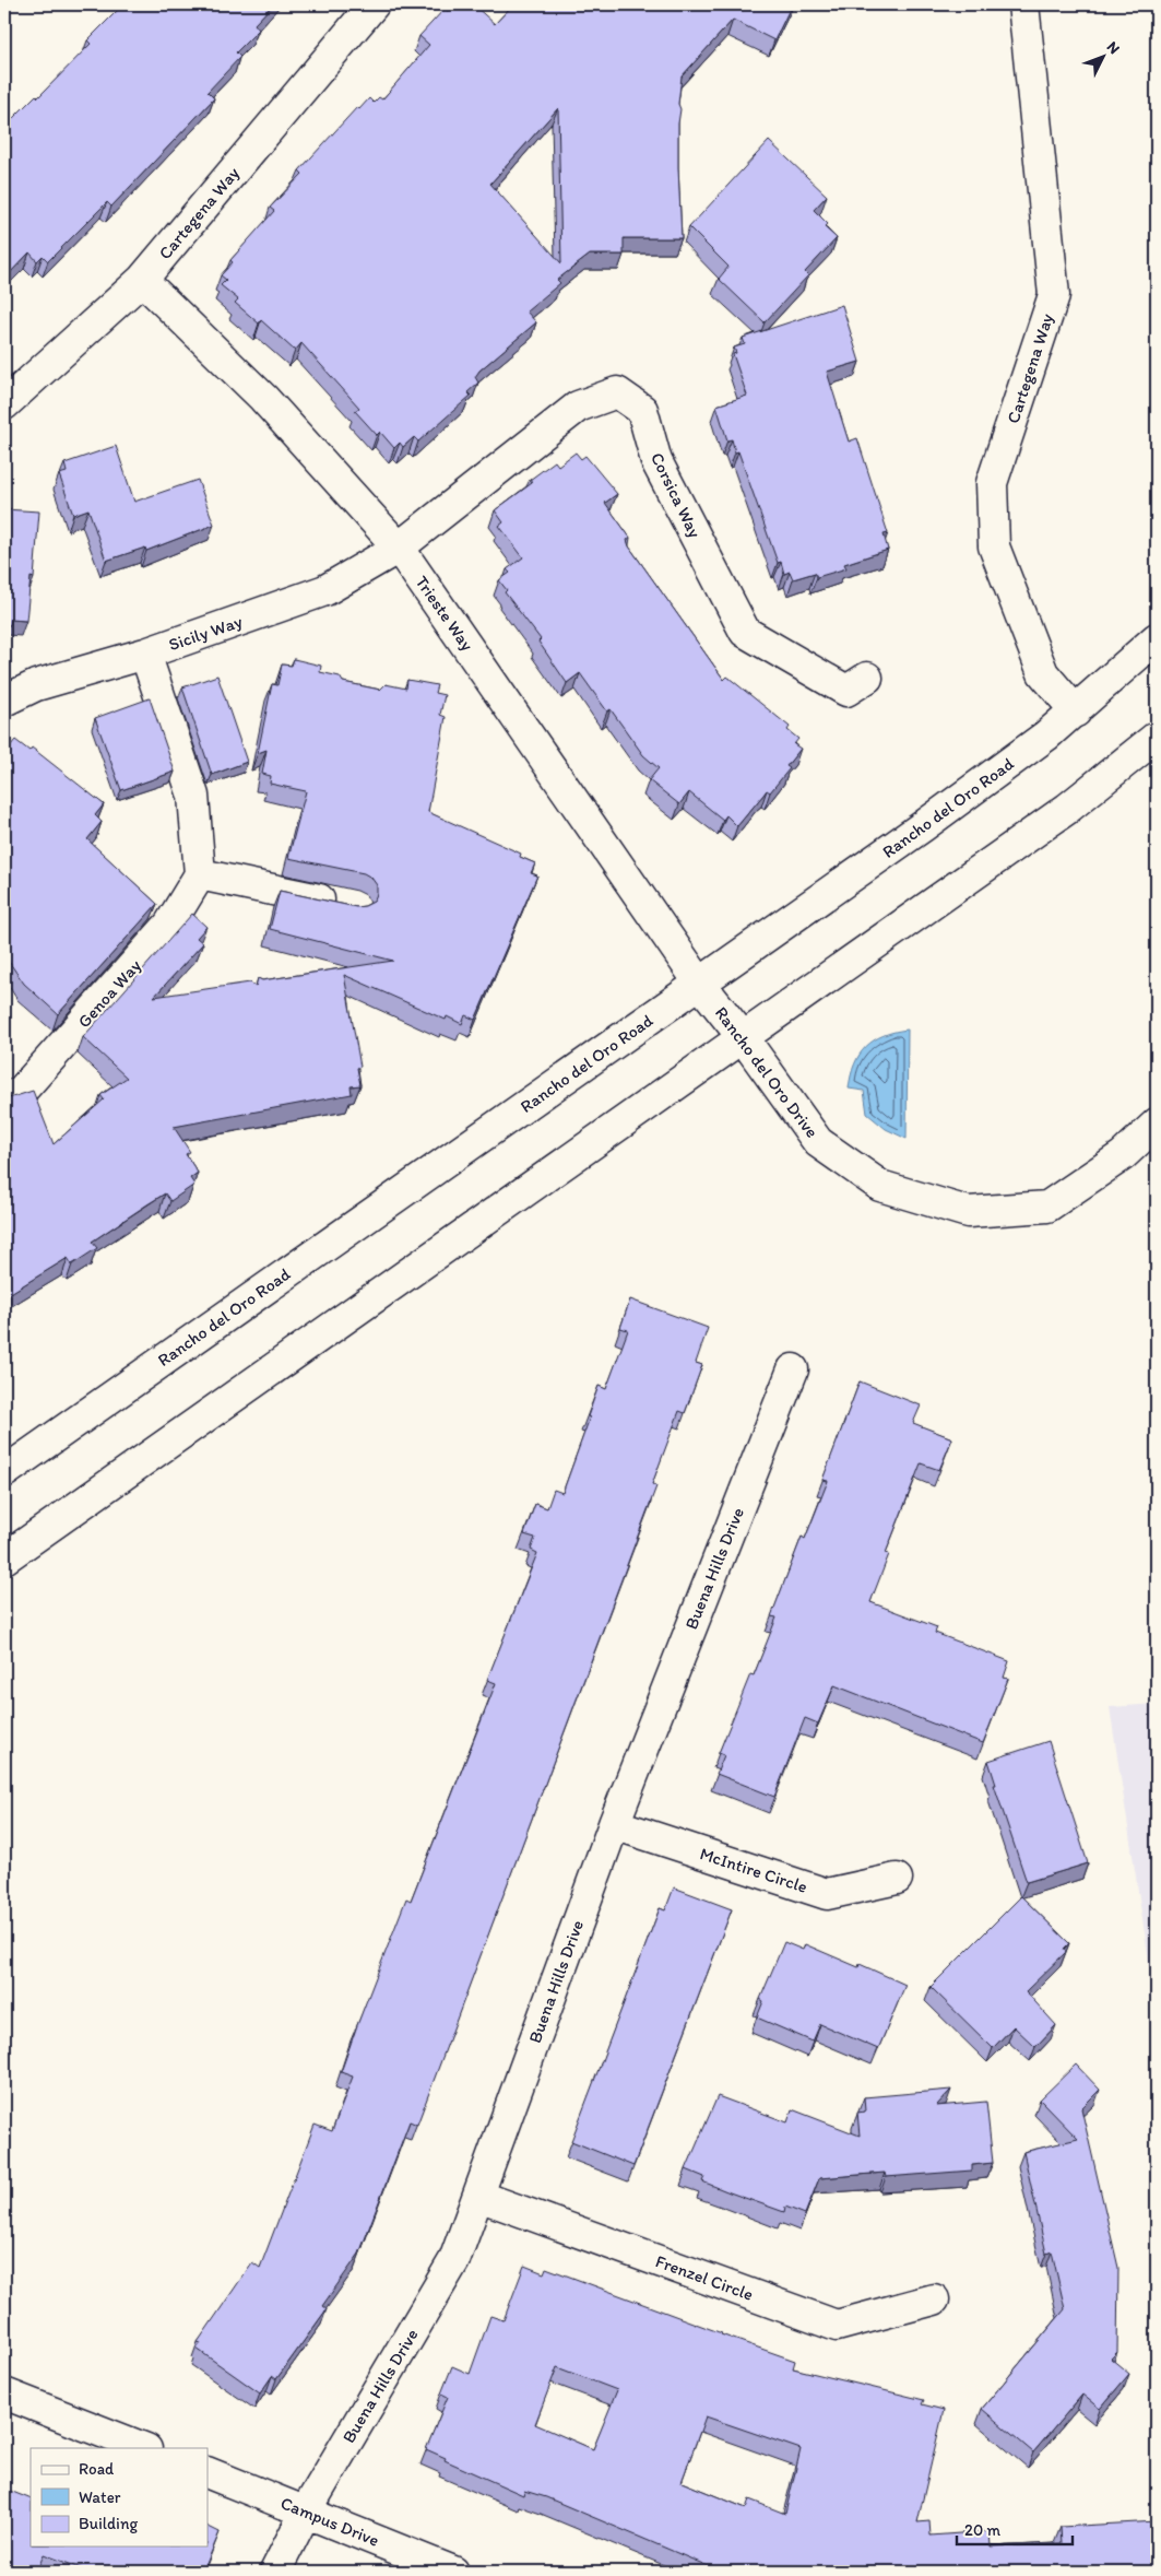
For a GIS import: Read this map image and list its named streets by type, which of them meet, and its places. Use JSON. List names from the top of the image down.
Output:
{
  "streets": {
    "street": [
      "Cartegena Way",
      "Corsica Way",
      "Trieste Way",
      "Sicily Way",
      "Rancho del Oro Road",
      "Genoa Way",
      "Rancho del Oro Drive",
      "Buena Hills Drive",
      "McIntire Circle",
      "Frenzel Circle",
      "Campus Drive"
    ]
  },
  "crossings": [
    ["Cartegena Way", "Trieste Way"],
    ["Cartegena Way", "Rancho del Oro Road"],
    ["Corsica Way", "Trieste Way"],
    ["Corsica Way", "Sicily Way"],
    ["Trieste Way", "Sicily Way"],
    ["Trieste Way", "Rancho del Oro Road"],
    ["Trieste Way", "Rancho del Oro Drive"],
    ["Rancho del Oro Road", "Rancho del Oro Drive"],
    ["Buena Hills Drive", "McIntire Circle"],
    ["Buena Hills Drive", "Frenzel Circle"],
    ["Buena Hills Drive", "Campus Drive"]
  ],
  "legend": ["Road", "Water", "Building"],
  "scale_bar": "20 m",
  "north": "top right"
}
